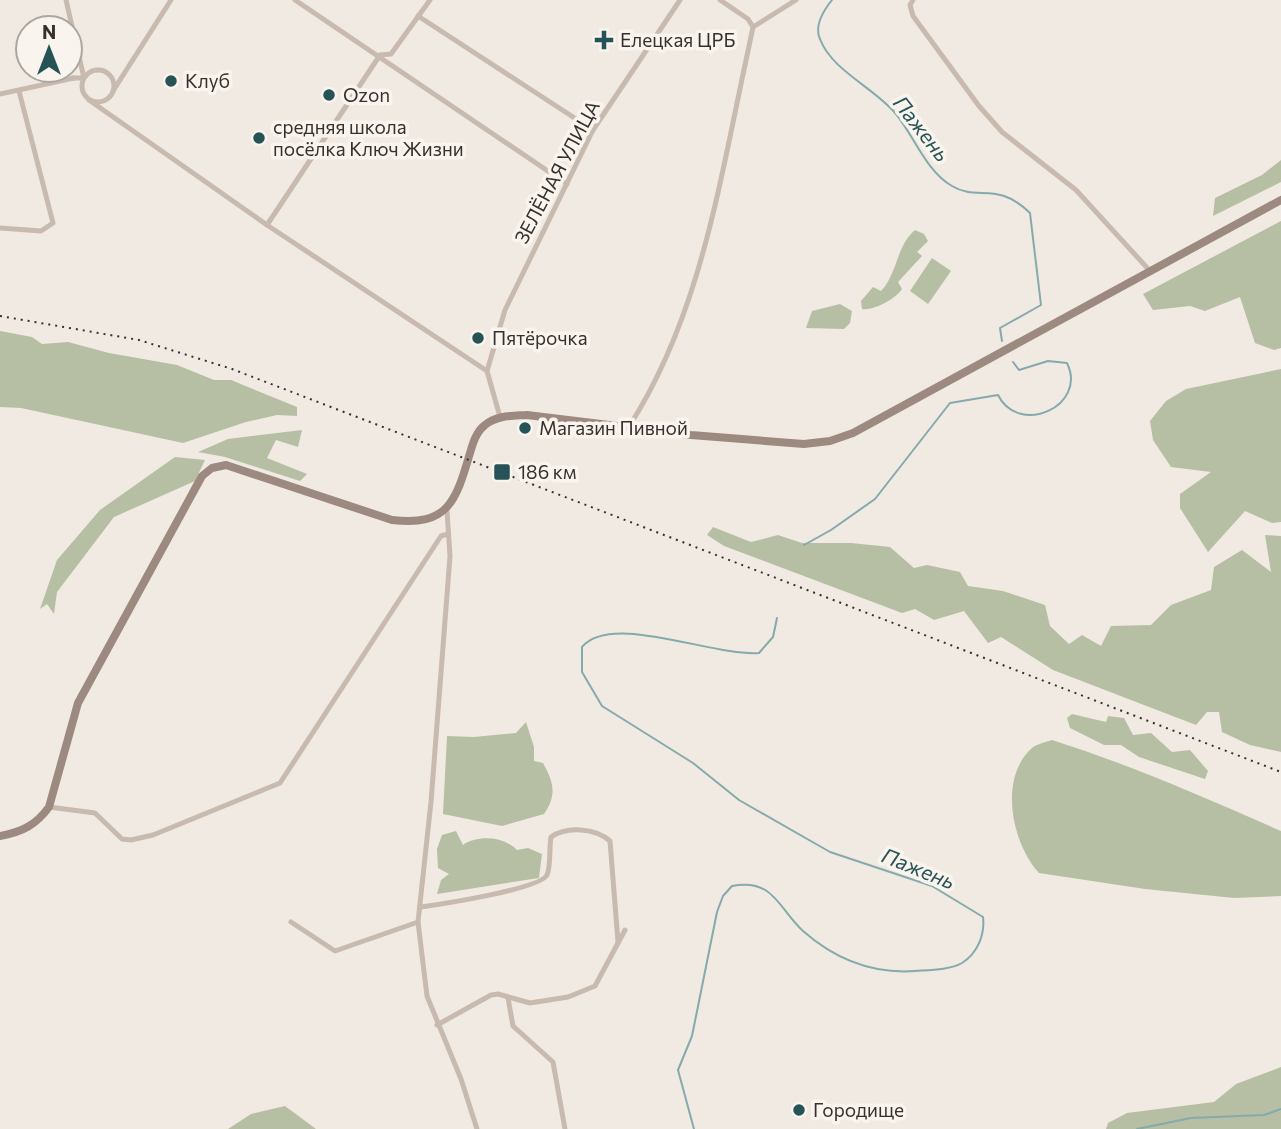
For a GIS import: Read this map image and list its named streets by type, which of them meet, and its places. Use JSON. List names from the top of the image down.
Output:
{
  "streets": {
    "street": ["ЗЕЛЁНАЯ УЛИЦА"]
  },
  "water": ["Пажень"],
  "places": {
    "health": ["Елецкая ЦРБ"],
    "other": [
      "Клуб",
      "Ozon",
      "средняя школа посёлка Ключ Жизни",
      "Пятёрочка",
      "Магазин Пивной",
      "Городище"
    ],
    "transit": ["186 км"]
  },
  "north": "top"
}
